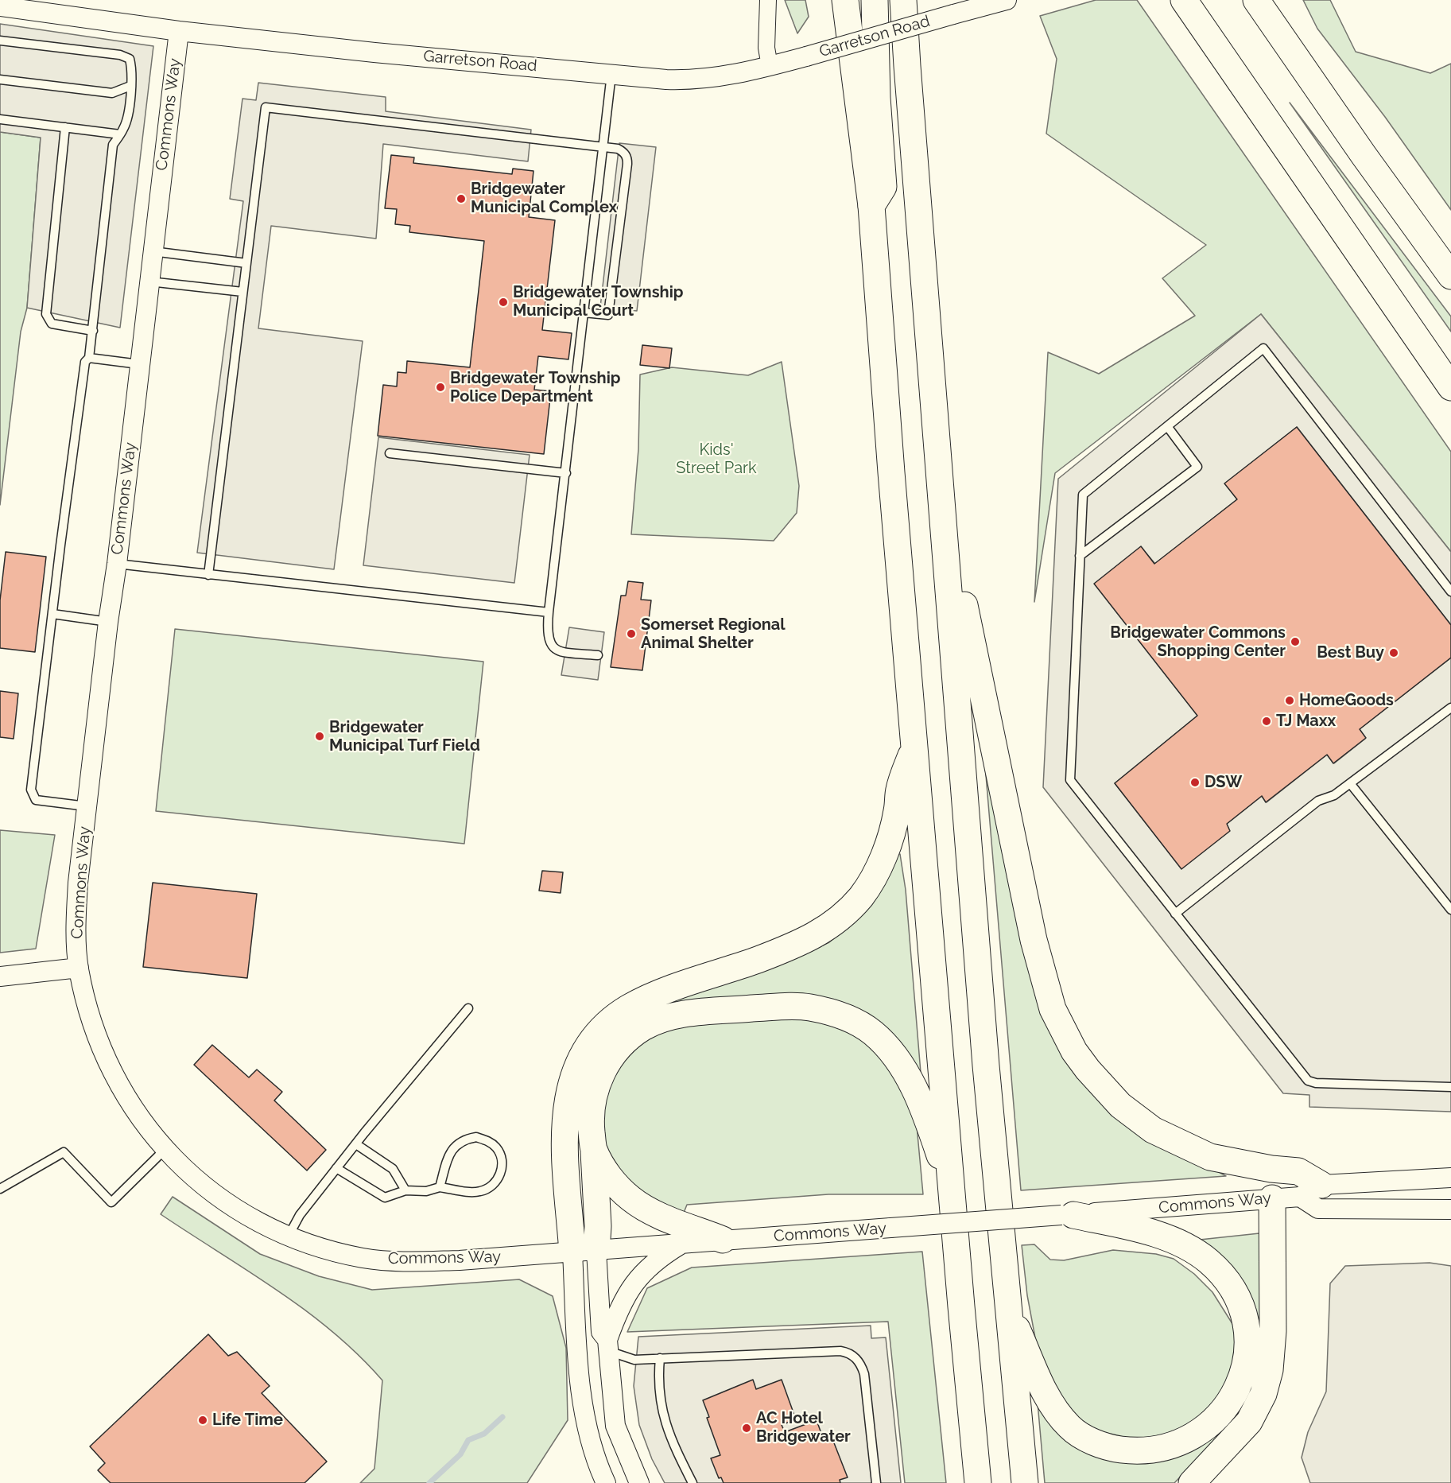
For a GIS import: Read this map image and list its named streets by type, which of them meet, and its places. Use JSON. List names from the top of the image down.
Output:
{
  "streets": {
    "street": ["Garretson Road", "Commons Way"]
  },
  "crossings": [
    ["Garretson Road", "Commons Way"]
  ],
  "parks": ["Kids' Street Park"],
  "places": [
    "Bridgewater Municipal Complex",
    "Bridgewater Township Municipal Court",
    "Bridgewater Township Police Department",
    "Somerset Regional Animal Shelter",
    "Bridgewater Commons Shopping Center",
    "Best Buy",
    "HomeGoods",
    "TJ Maxx",
    "Bridgewater Municipal Turf Field",
    "DSW",
    "Life Time",
    "AC Hotel Bridgewater"
  ]
}
